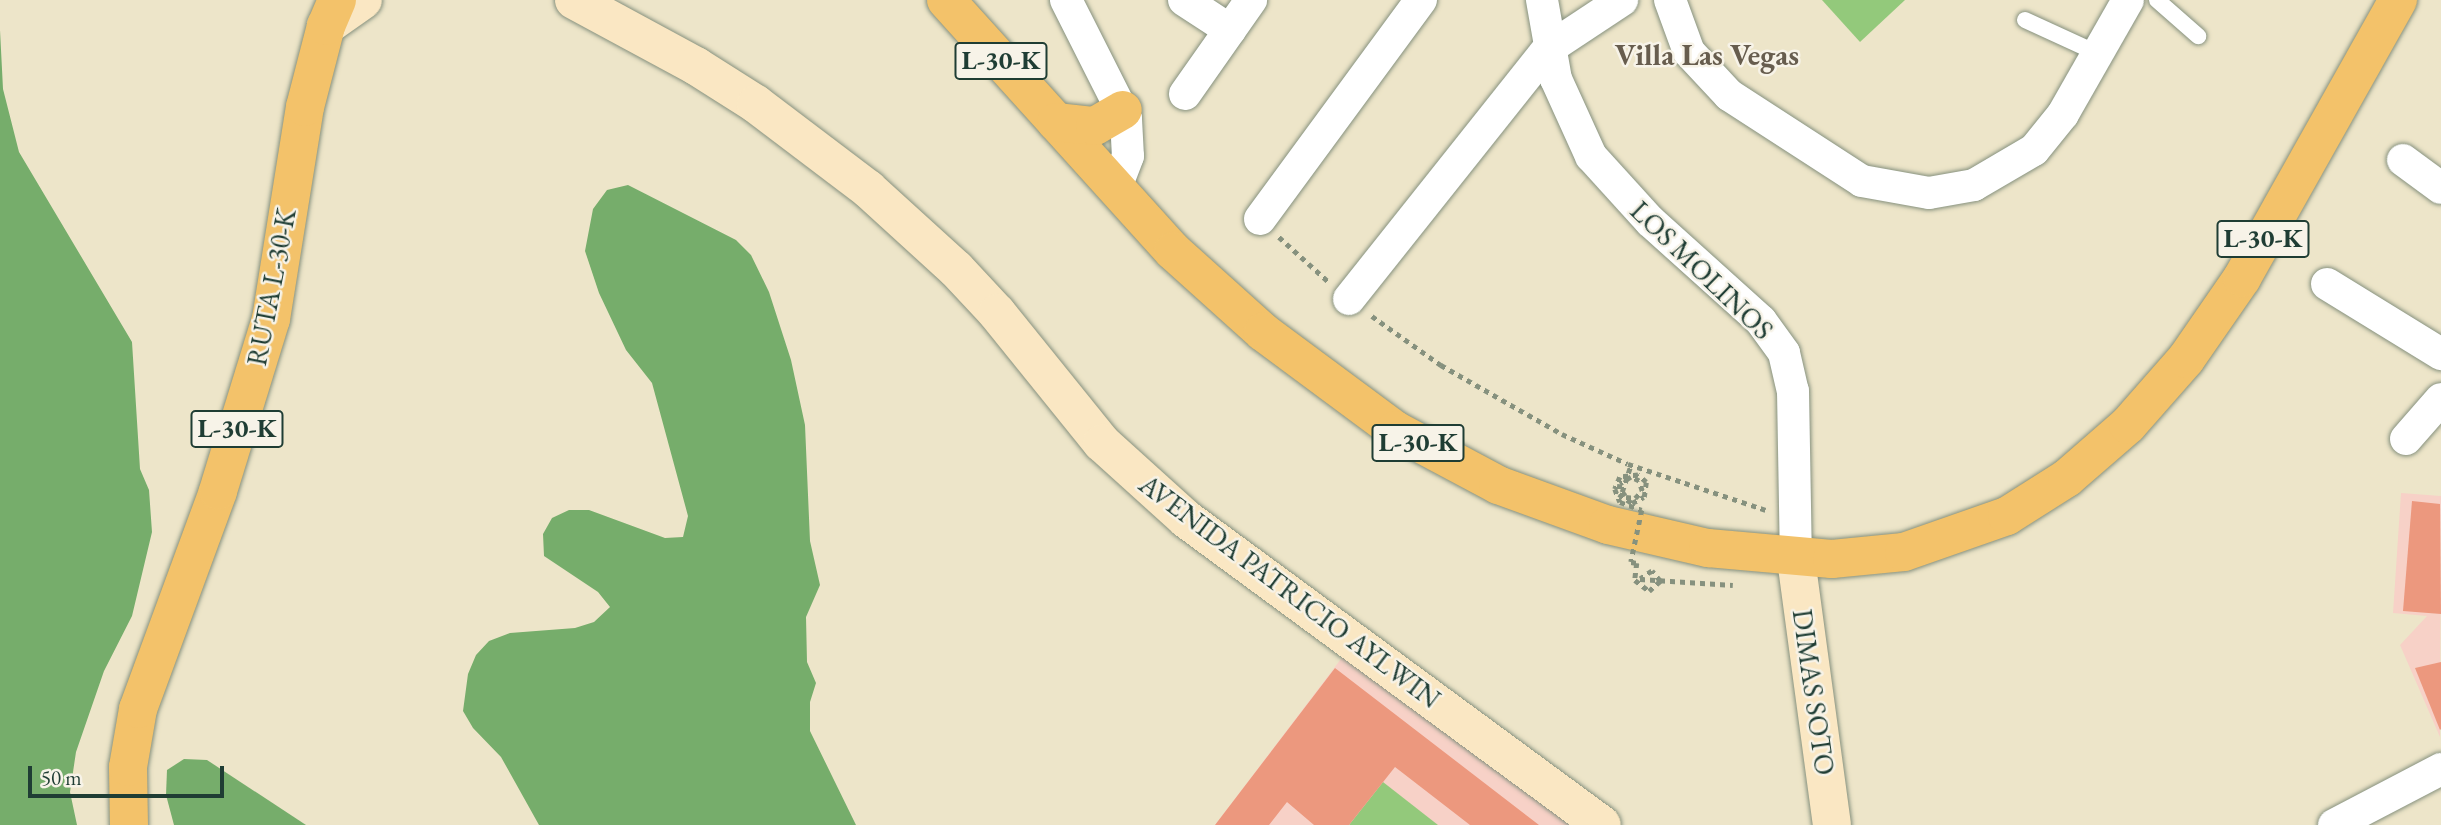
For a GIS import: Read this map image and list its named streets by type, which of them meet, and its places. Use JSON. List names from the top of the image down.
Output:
{
  "streets": {
    "main road": ["L-30-K", "RUTA L-30-K"],
    "street": ["LOS MOLINOS", "AVENIDA PATRICIO AYLWIN", "DIMAS SOTO"]
  },
  "crossings": [
    ["L-30-K", "LOS MOLINOS"],
    ["L-30-K", "DIMAS SOTO"],
    ["LOS MOLINOS", "DIMAS SOTO"]
  ],
  "districts": ["Villa Las Vegas"],
  "scale_bar": "50 m"
}
